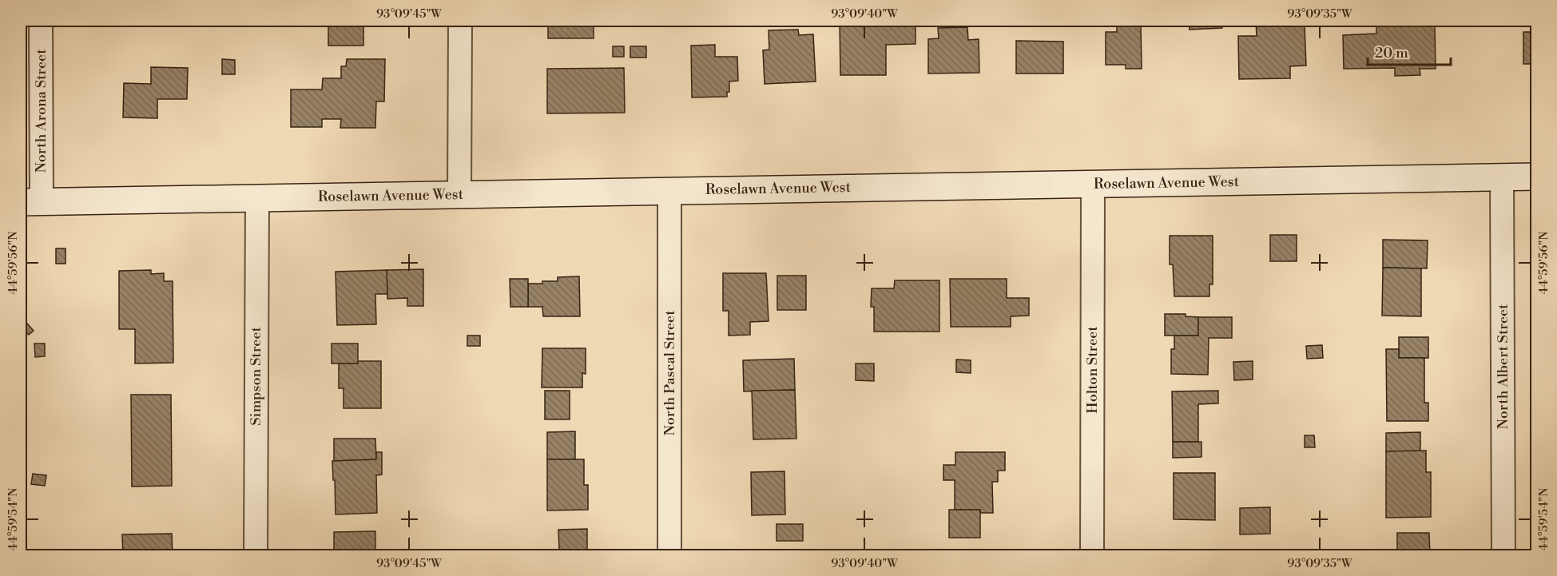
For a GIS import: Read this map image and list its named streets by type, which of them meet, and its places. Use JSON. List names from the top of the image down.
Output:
{
  "streets": {
    "street": [
      "North Arona Street",
      "Roselawn Avenue West",
      "North Albert Street",
      "Holton Street",
      "North Pascal Street",
      "Simpson Street"
    ]
  },
  "crossings": [
    ["North Arona Street", "Roselawn Avenue West"],
    ["Roselawn Avenue West", "North Albert Street"],
    ["Roselawn Avenue West", "Holton Street"],
    ["Roselawn Avenue West", "North Pascal Street"],
    ["Roselawn Avenue West", "Simpson Street"]
  ],
  "scale_bar": "20 m",
  "coordinates": [
    "93°09'45\"W",
    "93°09'40\"W",
    "93°09'35\"W",
    "44°59'56\"N",
    "44°59'54\"N"
  ]
}
